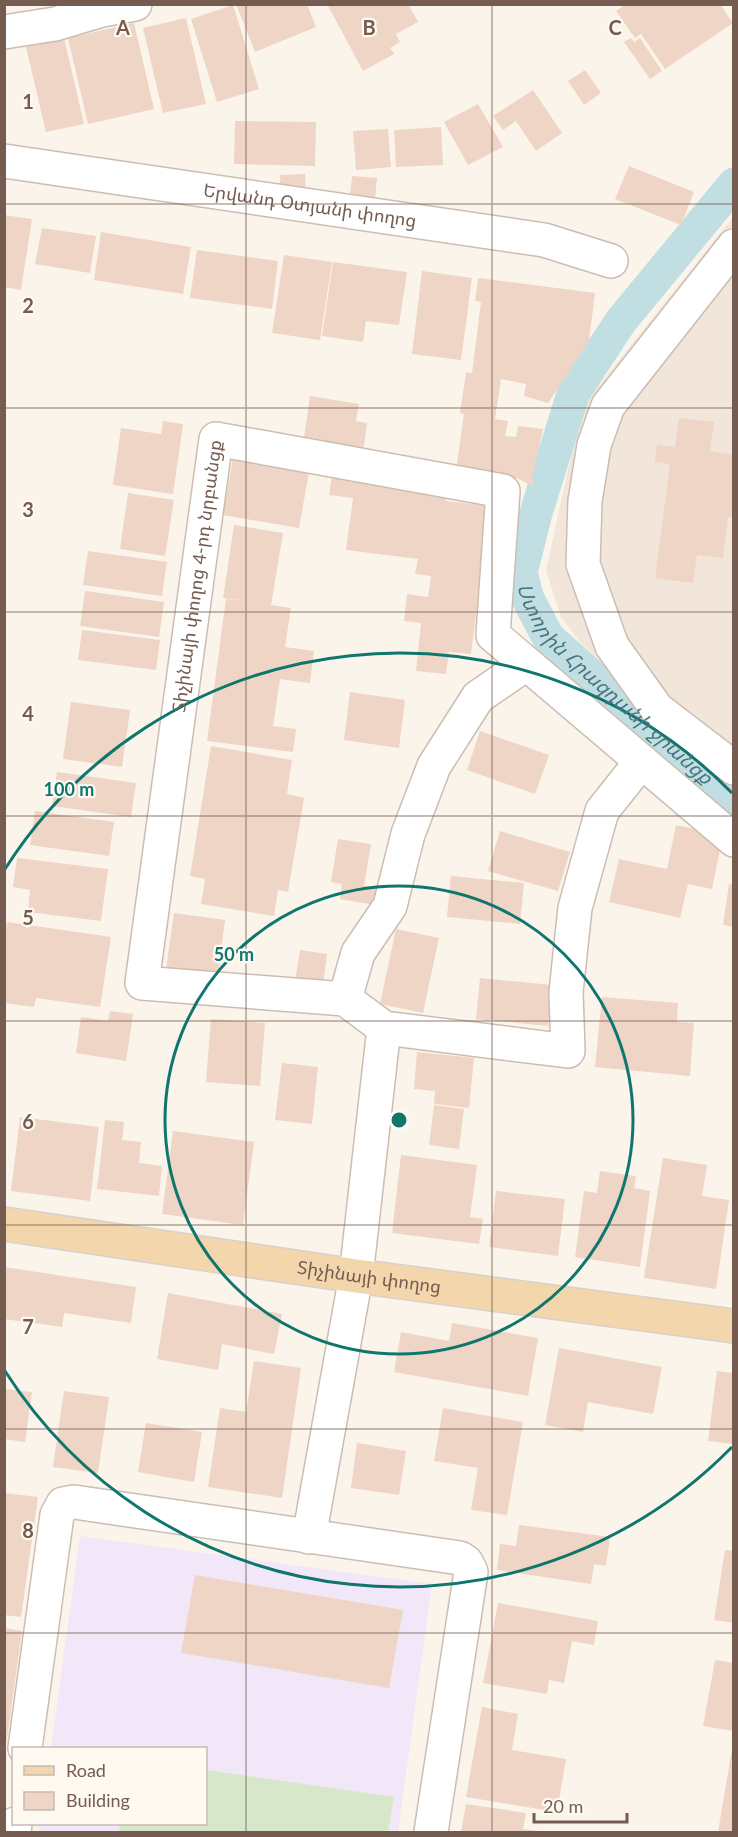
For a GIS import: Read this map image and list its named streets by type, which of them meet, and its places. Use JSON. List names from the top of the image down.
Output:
{
  "streets": {
    "main road": ["Տիչինայի փողոց"],
    "street": ["Երվանդ Օտյանի փողոց", "Տիչինայի փողոց 4-րդ նրբանցք"]
  },
  "water": ["Ստորին Հրազդանի ջրանցք"],
  "legend": ["Road", "Building"],
  "scale_bar": "20 m",
  "grid": {
    "columns": ["A", "B", "C"],
    "rows": [
      "1",
      "2",
      "3",
      "4",
      "5",
      "6",
      "7",
      "8"
    ]
  },
  "rings": ["100 m", "50 m"]
}
